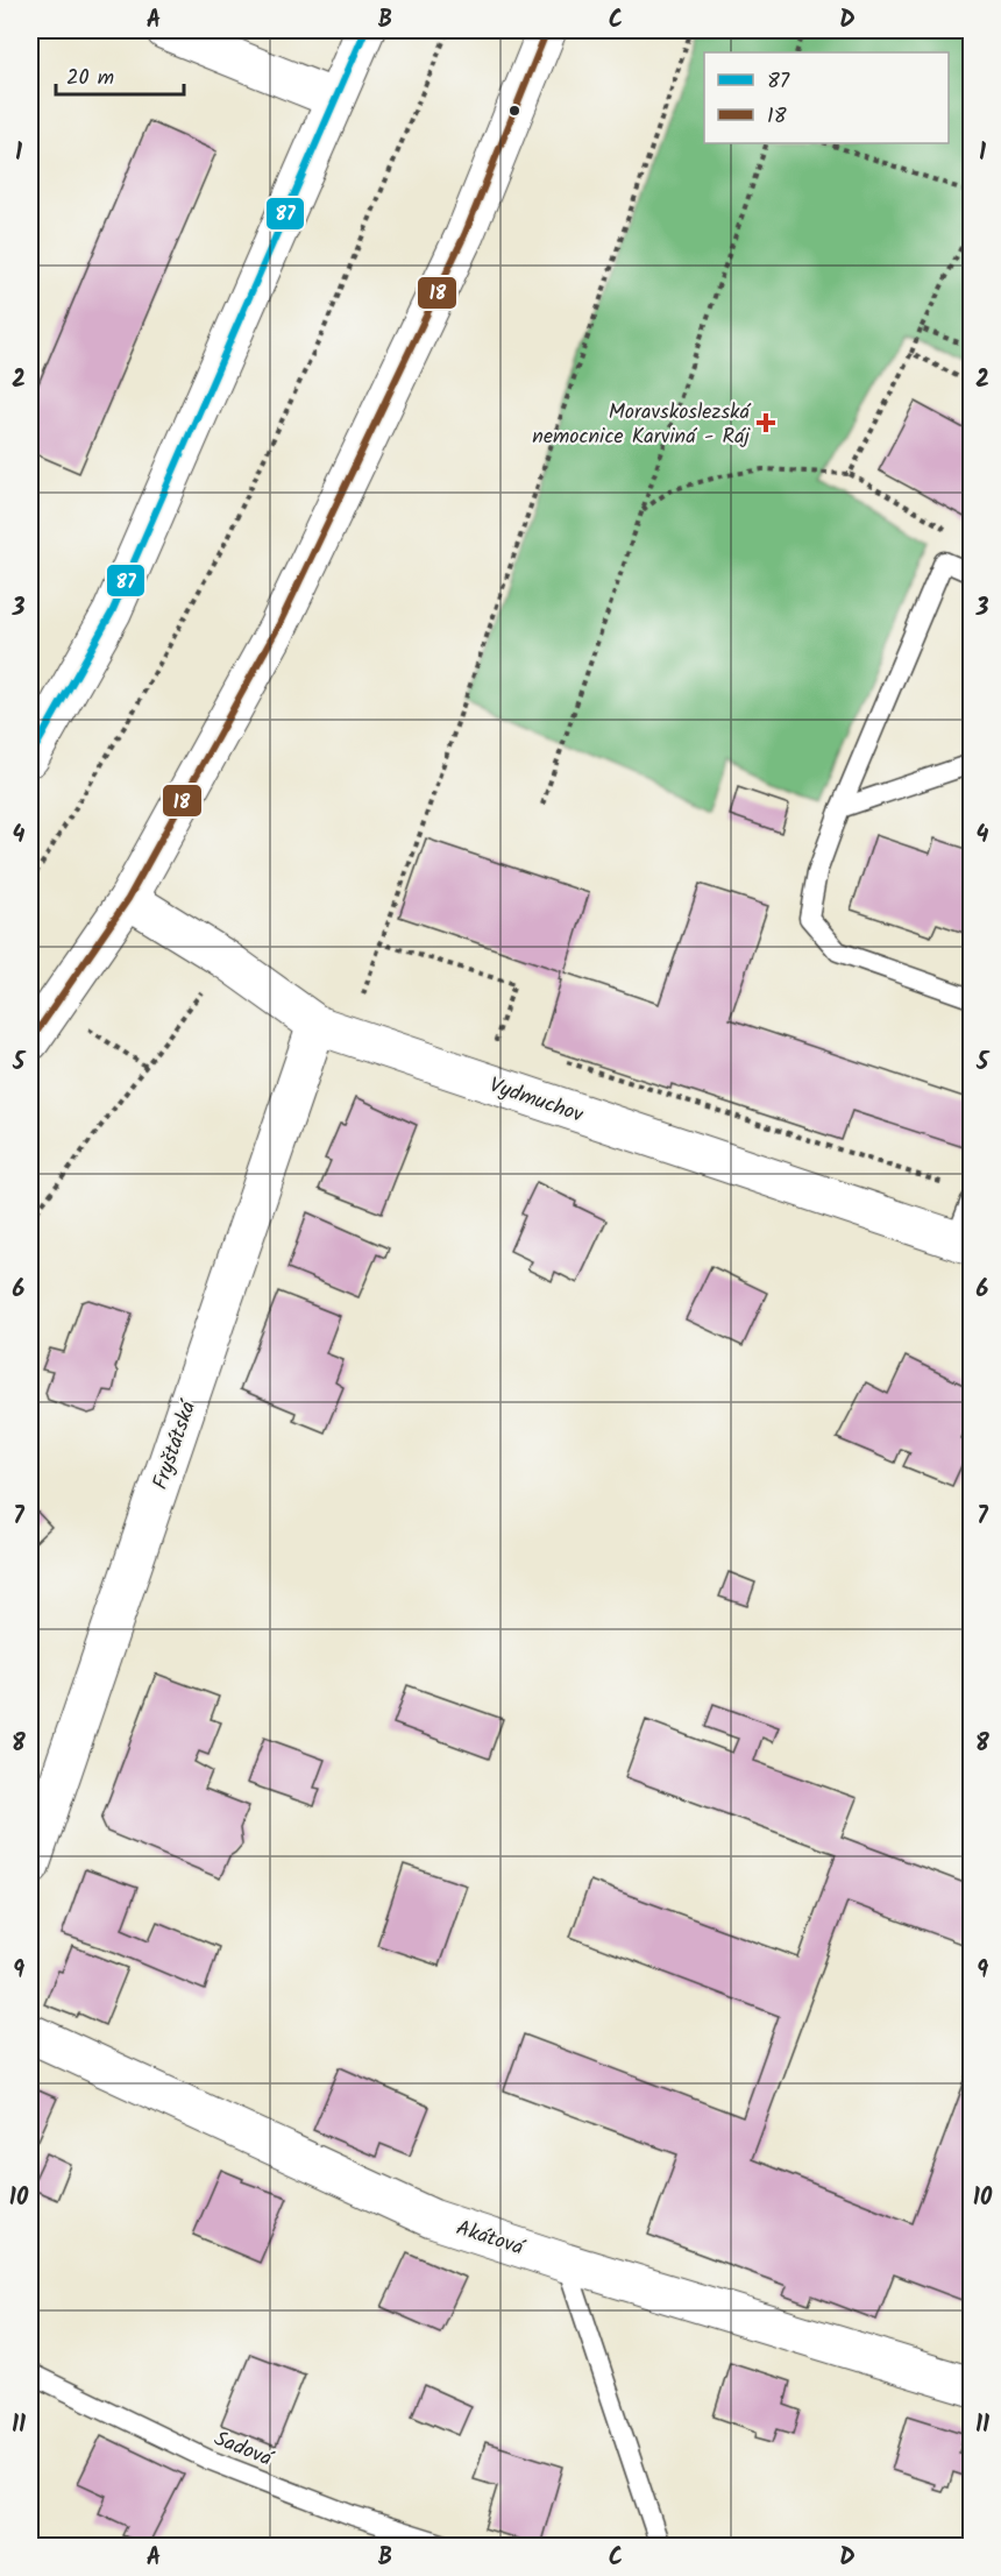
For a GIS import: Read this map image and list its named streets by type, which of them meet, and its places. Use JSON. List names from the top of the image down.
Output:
{
  "streets": {
    "street": ["Vydmuchov", "Fryštátská", "Akátová"],
    "lane": ["Sadová"]
  },
  "crossings": [
    ["Vydmuchov", "Fryštátská"]
  ],
  "places": {
    "health": ["Moravskoslezská nemocnice Karviná - Ráj"]
  },
  "lines": ["transit line 87", "transit line 18"],
  "legend": ["87", "18"],
  "scale_bar": "20 m",
  "grid": {
    "columns": [
      "A",
      "B",
      "C",
      "D"
    ],
    "rows": [
      "1",
      "2",
      "3",
      "4",
      "5",
      "6",
      "7",
      "8",
      "9",
      "10",
      "11"
    ]
  }
}
